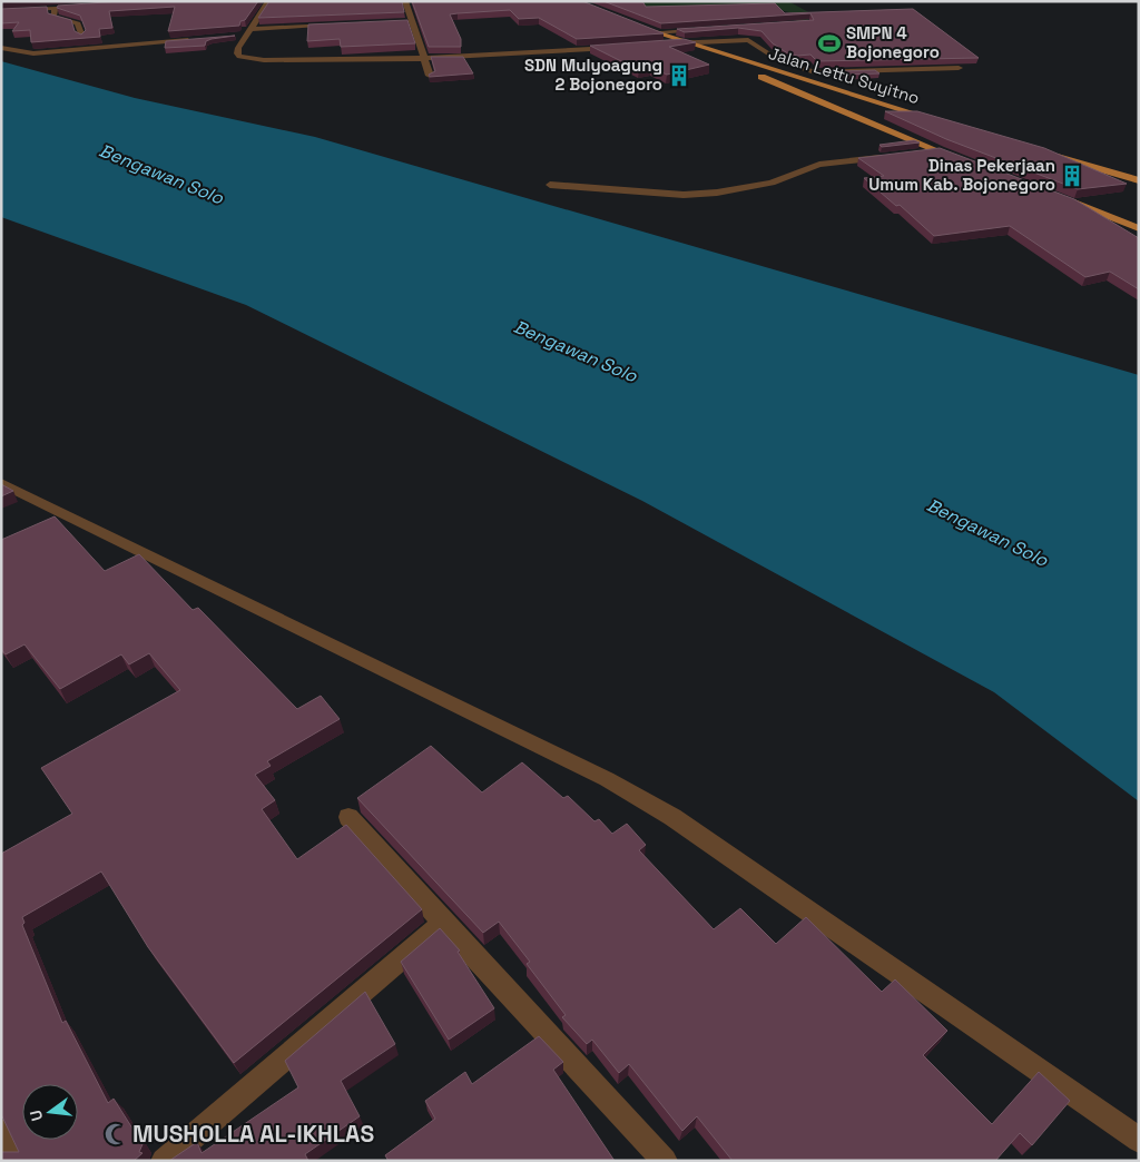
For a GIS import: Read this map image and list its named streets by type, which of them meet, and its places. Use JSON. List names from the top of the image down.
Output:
{
  "streets": {
    "main road": ["Jalan Lettu Suyitno"]
  },
  "water": ["Bengawan Solo"],
  "places": {
    "sports": ["SMPN 4 Bojonegoro"],
    "building": ["SDN Mulyoagung 2 Bojonegoro", "Dinas Pekerjaan Umum Kab. Bojonegoro"],
    "mosque": ["MUSHOLLA AL-IKHLAS"]
  },
  "north": "left"
}
